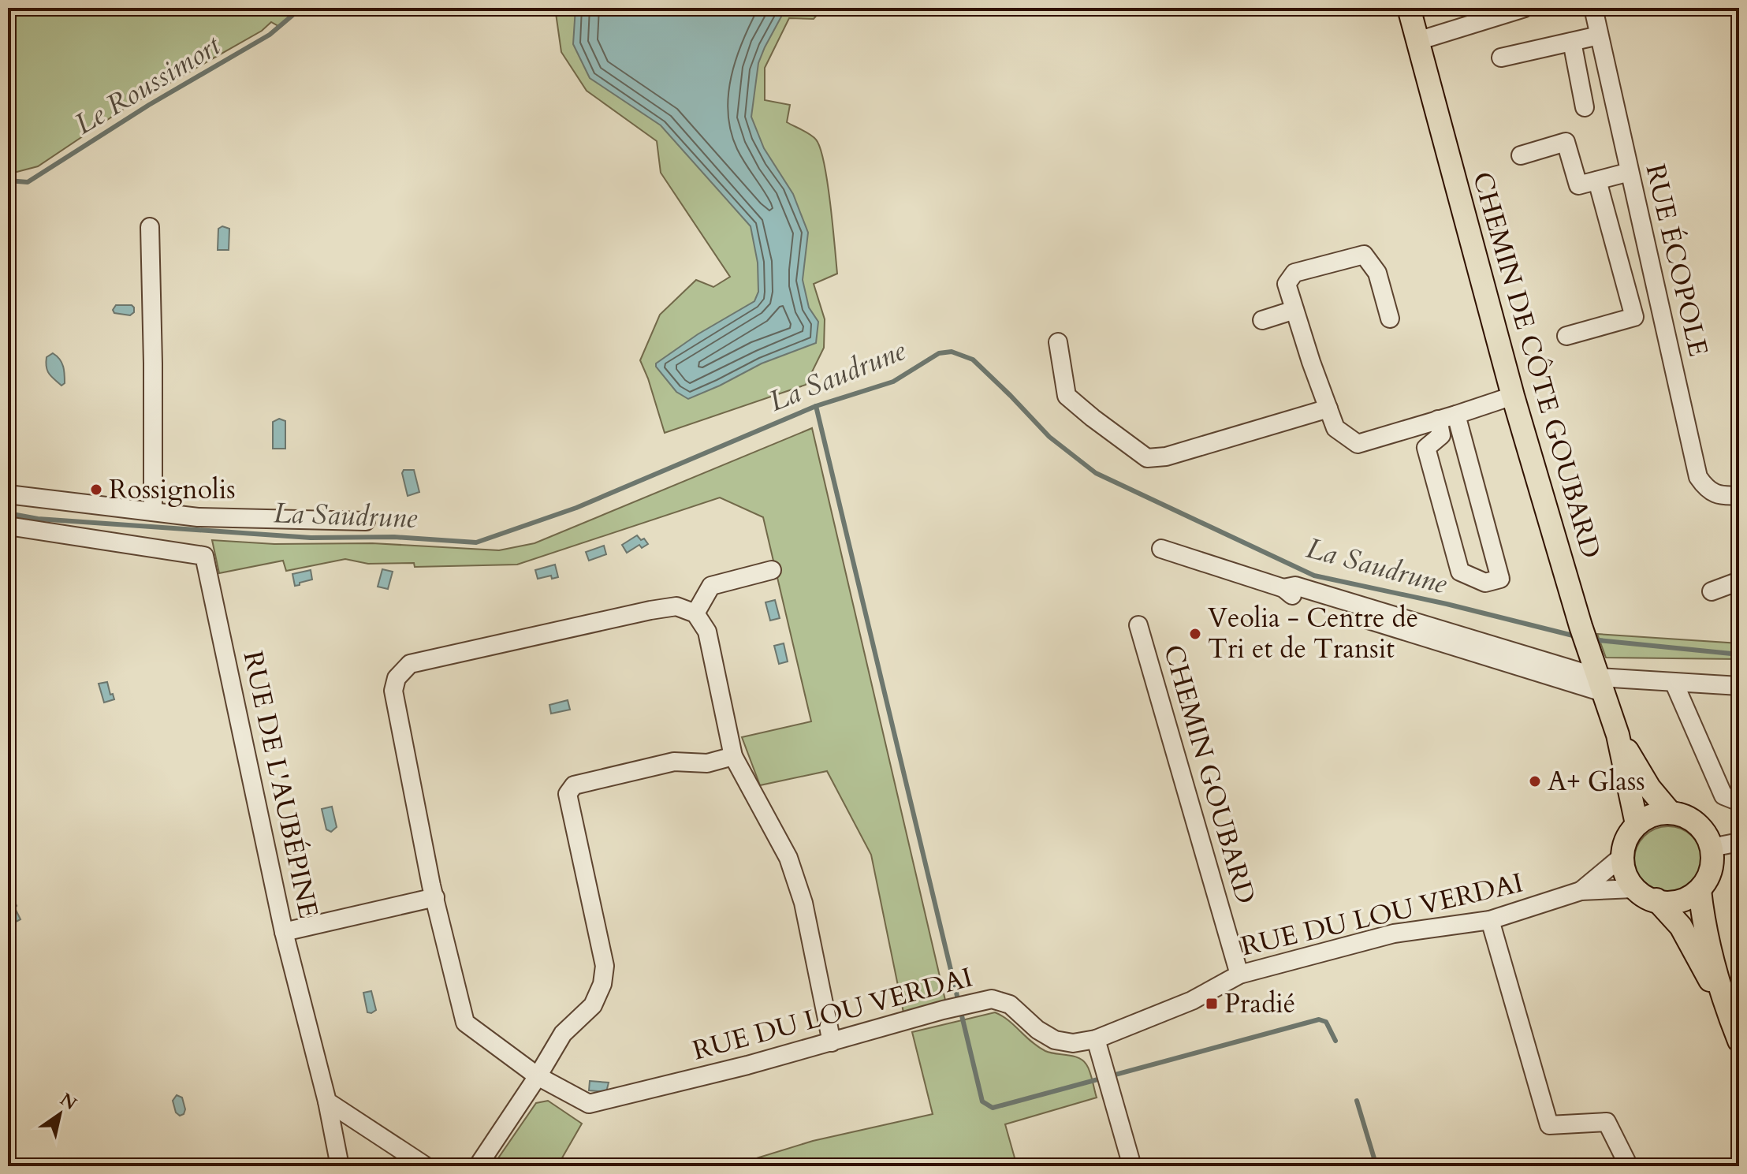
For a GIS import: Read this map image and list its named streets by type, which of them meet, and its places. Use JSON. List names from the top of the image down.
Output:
{
  "streets": {
    "main road": ["CHEMIN DE CÔTE GOUBARD"],
    "street": [
      "RUE ÉCOPOLE",
      "CHEMIN GOUBARD",
      "RUE DE L'AUBÉPINE",
      "RUE DU LOU VERDAI"
    ]
  },
  "crossings": [
    ["CHEMIN DE CÔTE GOUBARD", "RUE DU LOU VERDAI"],
    ["CHEMIN GOUBARD", "RUE DU LOU VERDAI"]
  ],
  "water": ["Le Roussimort", "La Saudrune"],
  "places": {
    "other": ["Rossignolis", "Veolia - Centre de Tri et de Transit", "A+ Glass"],
    "transit": ["Pradié"]
  },
  "north": "top right"
}
